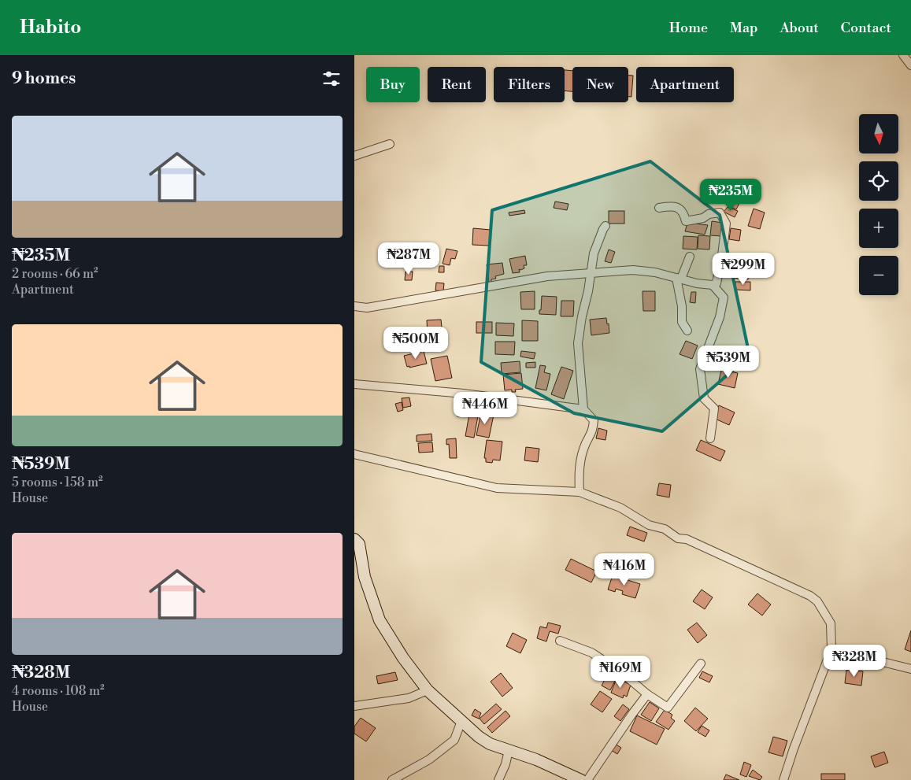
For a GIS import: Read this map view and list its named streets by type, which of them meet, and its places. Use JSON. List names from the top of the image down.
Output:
{
  "north": "bottom",
  "page": {
    "header": "Habito",
    "nav": [
      "Home",
      "Map",
      "About",
      "Contact"
    ],
    "heading": "9 homes",
    "chip": [
      "Buy",
      "Rent",
      "Filters",
      "New",
      "Apartment"
    ],
    "list": [
      {
        "name": "₦235M",
        "note": "2 rooms · 66 m² · Apartment"
      },
      {
        "name": "₦539M",
        "note": "5 rooms · 158 m² · House"
      },
      {
        "name": "₦328M",
        "note": "4 rooms · 108 m² · House"
      }
    ],
    "map_buttons": ["+", "−"],
    "price": [
      "₦235M",
      "₦287M",
      "₦299M",
      "₦500M",
      "₦539M",
      "₦446M",
      "₦416M",
      "₦328M",
      "₦169M"
    ]
  }
}
